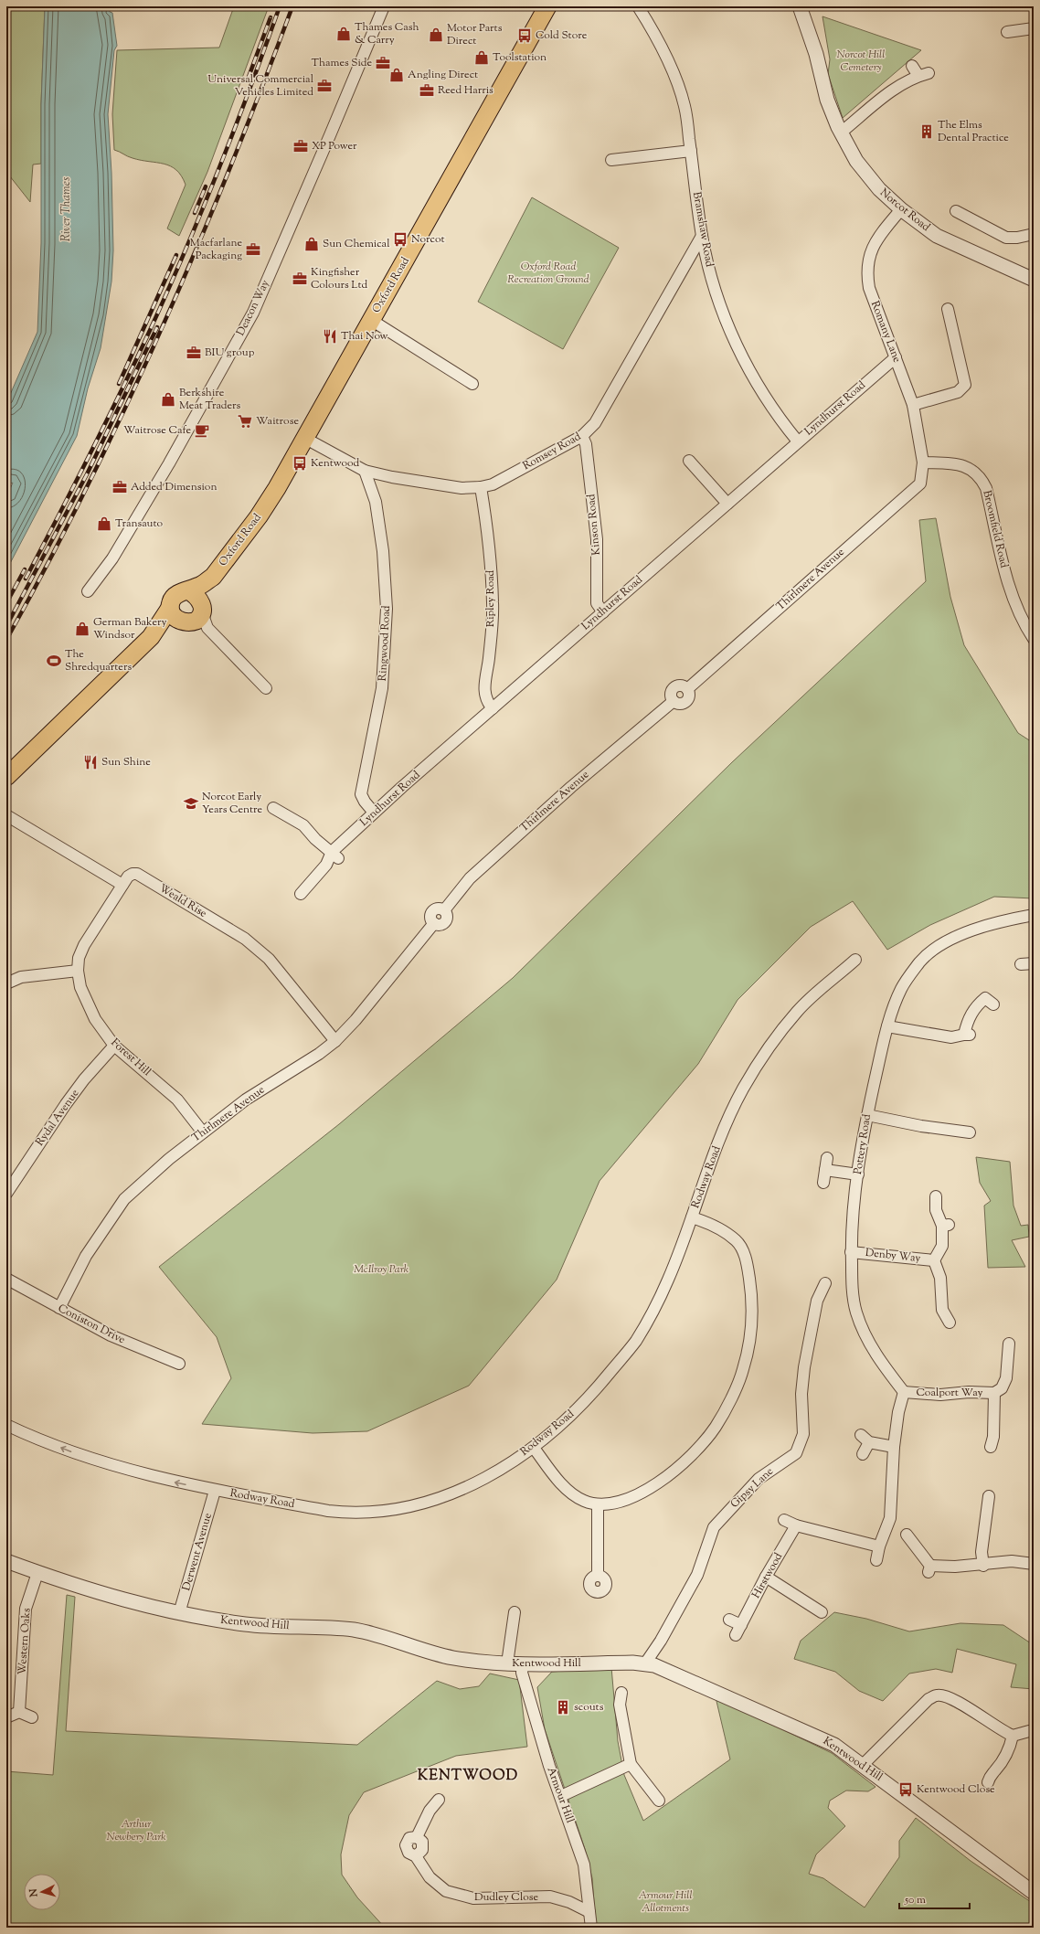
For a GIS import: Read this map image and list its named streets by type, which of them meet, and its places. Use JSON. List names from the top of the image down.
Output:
{
  "streets": {
    "main road": ["Oxford Road"],
    "street": [
      "Norcot Road",
      "Bramshaw Road",
      "Deacon Way",
      "Romany Lane",
      "Lyndhurst Road",
      "Romsey Road",
      "Kinson Road",
      "Broomfield Road",
      "Thirlmere Avenue",
      "Ripley Road",
      "Ringwood Road",
      "Weald Rise",
      "Forest Hill",
      "Rydal Avenue",
      "Pottery Road",
      "Rodway Road",
      "Denby Way",
      "Coniston Drive",
      "Coalport Way",
      "Gipsy Lane",
      "Derwent Avenue",
      "Hirstwood",
      "Kentwood Hill",
      "Western Oaks",
      "Armour Hill",
      "Dudley Close"
    ]
  },
  "crossings": [
    ["Norcot Road", "Romany Lane"],
    ["Bramshaw Road", "Lyndhurst Road"],
    ["Bramshaw Road", "Romsey Road"],
    ["Oxford Road", "Romsey Road"],
    ["Romany Lane", "Lyndhurst Road"],
    ["Romany Lane", "Broomfield Road"],
    ["Romany Lane", "Thirlmere Avenue"],
    ["Lyndhurst Road", "Kinson Road"],
    ["Lyndhurst Road", "Ripley Road"],
    ["Lyndhurst Road", "Ringwood Road"],
    ["Romsey Road", "Kinson Road"],
    ["Romsey Road", "Ripley Road"],
    ["Romsey Road", "Ringwood Road"],
    ["Broomfield Road", "Thirlmere Avenue"],
    ["Thirlmere Avenue", "Weald Rise"],
    ["Thirlmere Avenue", "Forest Hill"],
    ["Thirlmere Avenue", "Coniston Drive"],
    ["Weald Rise", "Forest Hill"],
    ["Forest Hill", "Rydal Avenue"],
    ["Pottery Road", "Denby Way"],
    ["Pottery Road", "Coalport Way"],
    ["Rodway Road", "Derwent Avenue"],
    ["Gipsy Lane", "Kentwood Hill"],
    ["Derwent Avenue", "Kentwood Hill"],
    ["Kentwood Hill", "Western Oaks"],
    ["Kentwood Hill", "Armour Hill"],
    ["Armour Hill", "Dudley Close"]
  ],
  "districts": ["KENTWOOD"],
  "water": ["River Thames"],
  "parks": [
    "Norcot Hill Cemetery",
    "Oxford Road Recreation Ground",
    "McIlroy Park",
    "Arthur Newbery Park",
    "Armour Hill Allotments"
  ],
  "places": {
    "shop": [
      "Thames Cash & Carry",
      "Motor Parts Direct",
      "Toolstation",
      "Angling Direct",
      "Sun Chemical",
      "Berkshire Meat Traders",
      "Transauto",
      "German Bakery Windsor"
    ],
    "bus stop": [
      "Cold Store",
      "Norcot",
      "Kentwood",
      "Kentwood Close"
    ],
    "office": [
      "Thames Side",
      "Universal Commercial Vehicles Limited",
      "Reed Harris",
      "XP Power",
      "Macfarlane Packaging",
      "Kingfisher Colours Ltd",
      "BIU group",
      "Added Dimension"
    ],
    "building": ["The Elms Dental Practice", "scouts"],
    "restaurant": ["Thai Now", "Sun Shine"],
    "supermarket": ["Waitrose"],
    "cafe": ["Waitrose Cafe"],
    "sports": ["The Shredquarters"],
    "school or university": ["Norcot Early Years Centre"]
  },
  "scale_bar": "50 m",
  "north": "left"
}
